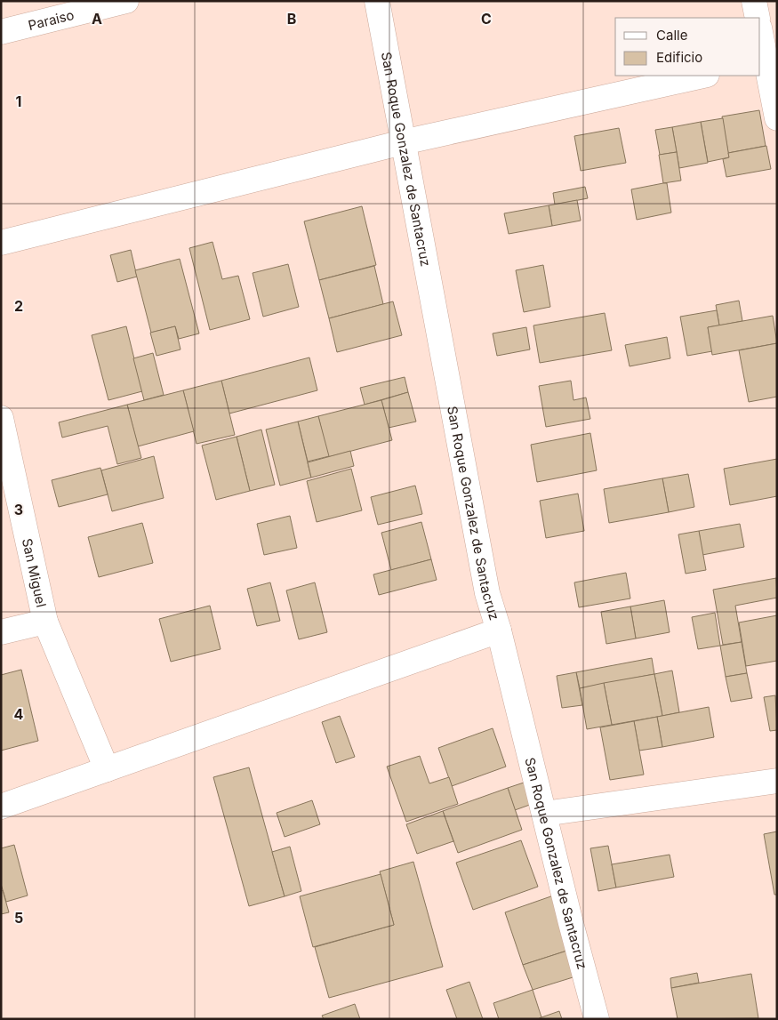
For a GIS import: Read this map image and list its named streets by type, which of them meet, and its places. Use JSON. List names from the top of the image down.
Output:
{
  "streets": {
    "street": ["Paraiso", "San Roque Gonzalez de Santacruz", "San Miguel"]
  },
  "legend": ["Calle", "Edificio"],
  "grid": {
    "columns": ["A", "B", "C"],
    "rows": [
      "1",
      "2",
      "3",
      "4",
      "5"
    ]
  }
}
